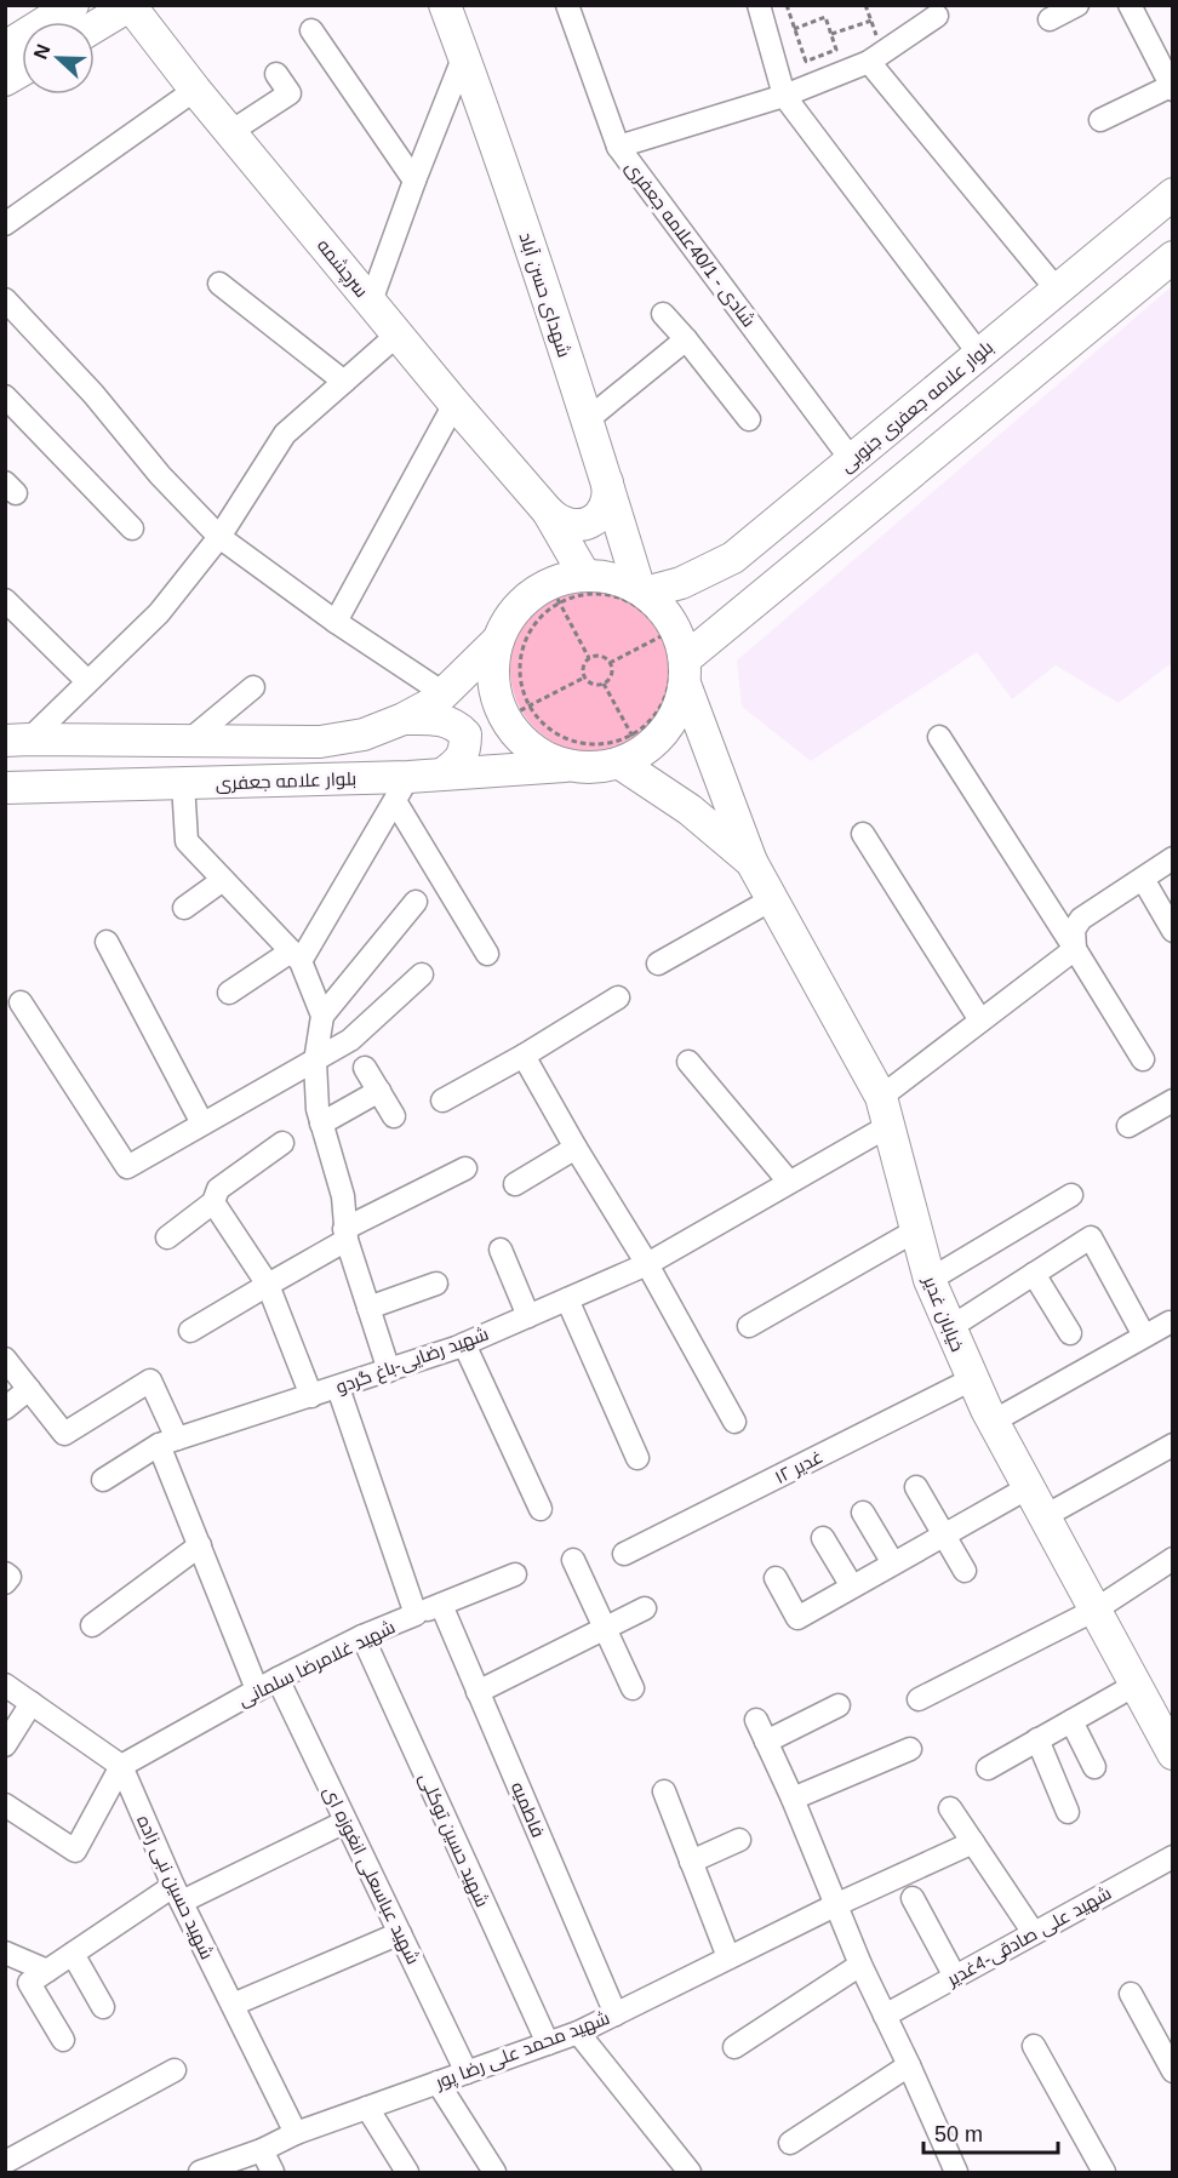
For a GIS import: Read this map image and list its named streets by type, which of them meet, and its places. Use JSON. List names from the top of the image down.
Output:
{
  "streets": {
    "main road": [
      "سرچشمه",
      "شهدای حسن آباد",
      "بلوار علامه جعفری جنوبی",
      "بلوار علامه جعفری",
      "خیابان غدیر"
    ],
    "street": [
      "شادی - 40/1علامه جعفری",
      "شهید رضایی-باغ گردو",
      "غدیر ۱۲",
      "شهید غلامرضا سلمانی",
      "فاطمیه",
      "شهید حسین توکلی",
      "شهید عباسعلی انغوزه ای",
      "شهید حسین نبی زاده",
      "شهید علی صادقی-4غدیر",
      "شهید محمد علی رضا پور"
    ]
  },
  "crossings": [
    ["شادی - 40/1علامه جعفری", "بلوار علامه جعفری جنوبی"],
    ["شهدای حسن آباد", "بلوار علامه جعفری جنوبی"],
    ["خیابان غدیر", "شهید رضایی-باغ گردو"],
    ["خیابان غدیر", "غدیر ۱۲"],
    ["شهید رضایی-باغ گردو", "شهید غلامرضا سلمانی"],
    ["شهید غلامرضا سلمانی", "شهید حسین توکلی"],
    ["شهید غلامرضا سلمانی", "شهید عباسعلی انغوزه ای"],
    ["شهید غلامرضا سلمانی", "شهید حسین نبی زاده"],
    ["فاطمیه", "شهید محمد علی رضا پور"],
    ["شهید حسین توکلی", "شهید محمد علی رضا پور"],
    ["شهید عباسعلی انغوزه ای", "شهید محمد علی رضا پور"],
    ["شهید حسین نبی زاده", "شهید محمد علی رضا پور"]
  ],
  "scale_bar": "50 m",
  "north": "left"
}
